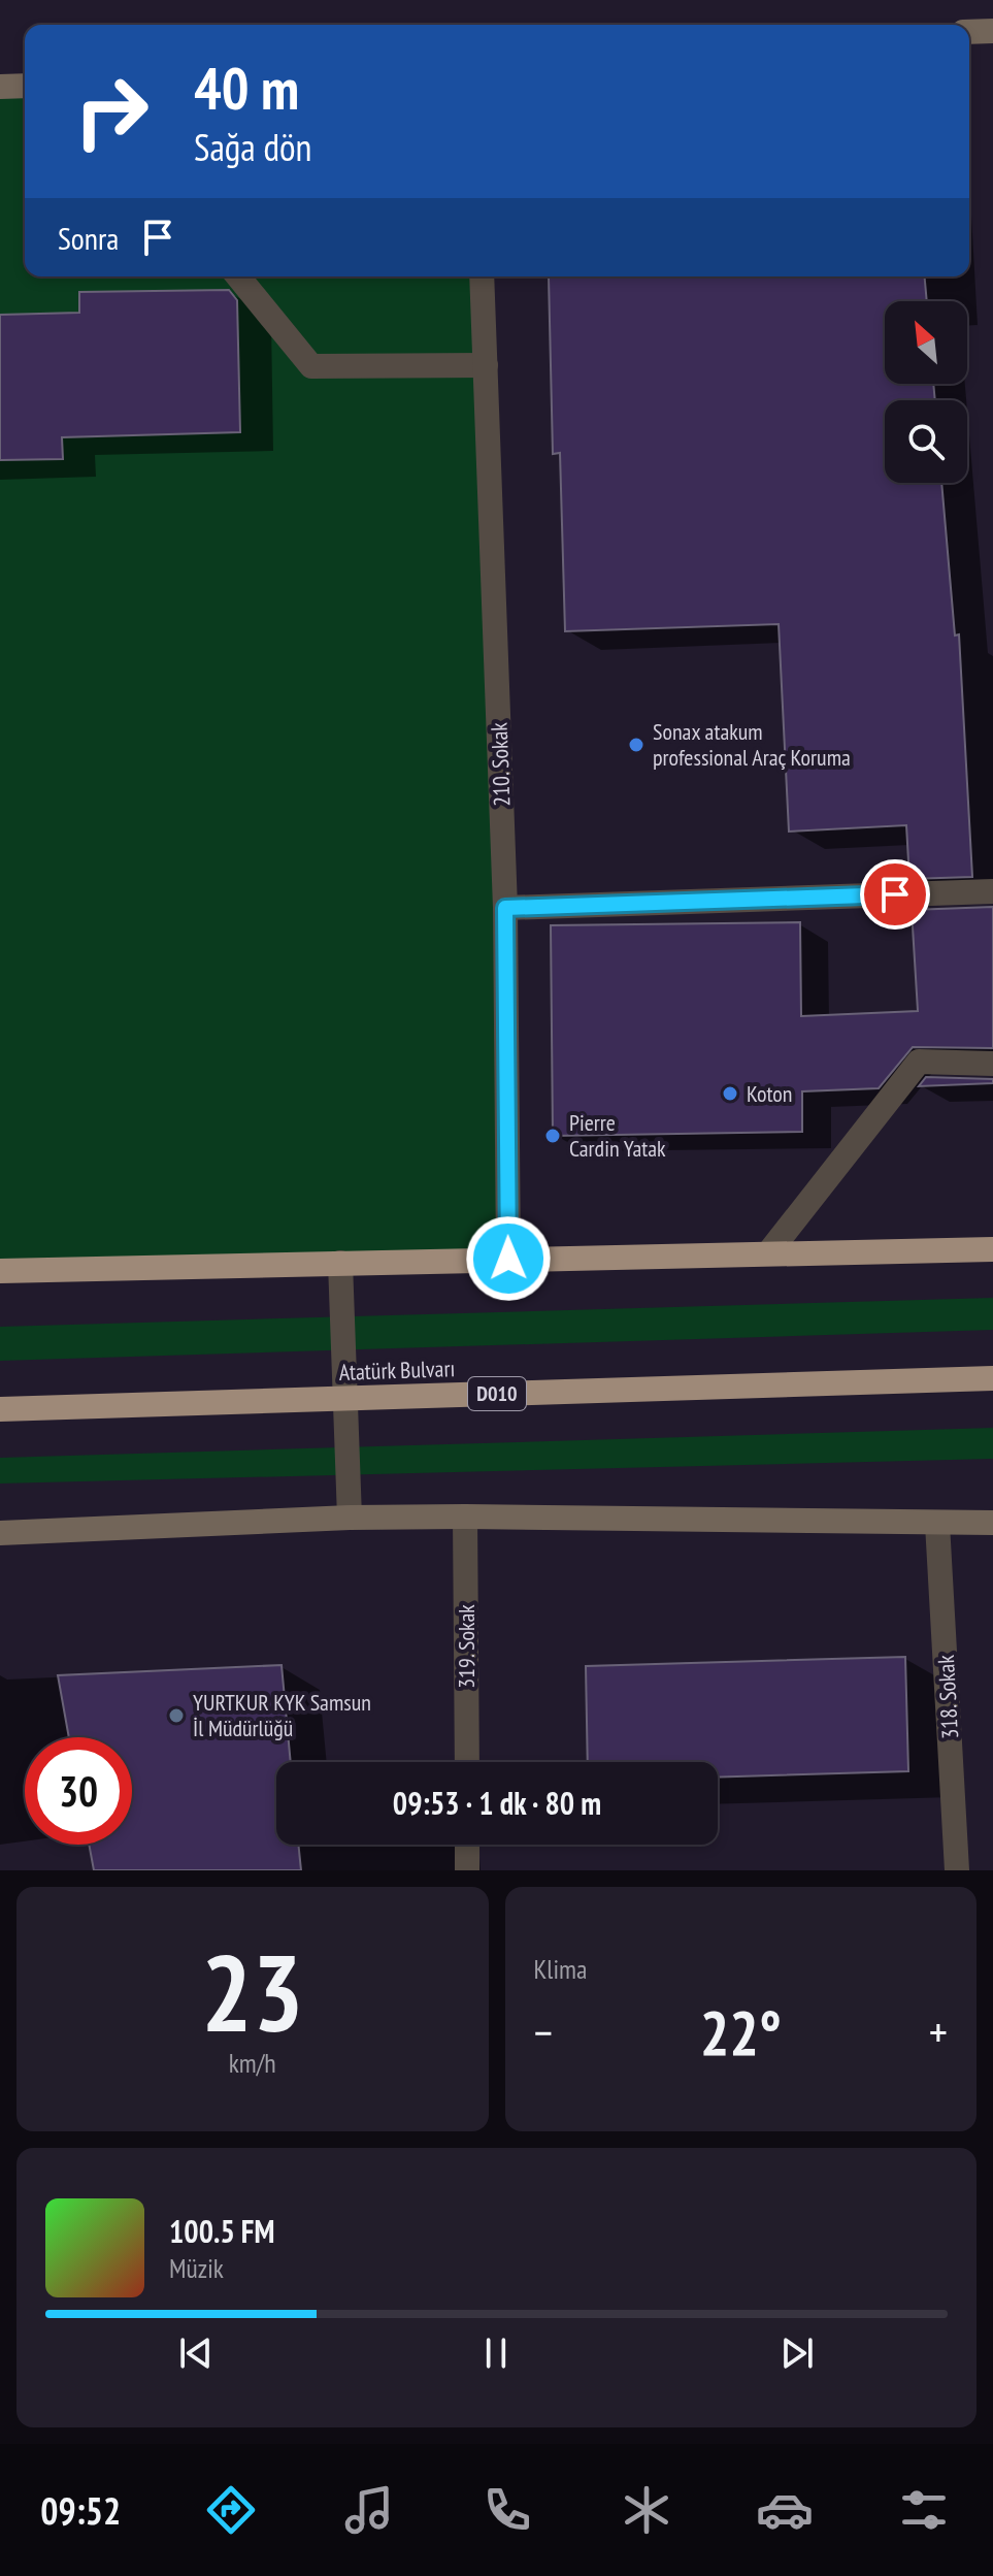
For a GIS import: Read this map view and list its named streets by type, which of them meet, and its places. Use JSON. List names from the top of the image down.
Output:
{
  "streets": {
    "highway": ["Atatürk Bulvarı", "D010"],
    "street": ["210. Sokak", "319. Sokak", "318. Sokak"]
  },
  "places": [
    "Sonax atakum professional Araç Koruma",
    "Koton",
    "Pierre Cardin Yatak",
    "YURTKUR KYK Samsun İl Müdürlüğü"
  ],
  "north": "top left",
  "page": {
    "turn": ["40 m", "Sağa dön"],
    "then": "Sonra",
    "limit": "30",
    "trip": "09:53 · 1 dk · 80 m",
    "tile": [
      ["23", "km/h"],
      "Klima"
    ],
    "heat": ["−", "22°", "+"],
    "song": ["100.5 FM", "Müzik"],
    "tabs": "09:52"
  }
}
